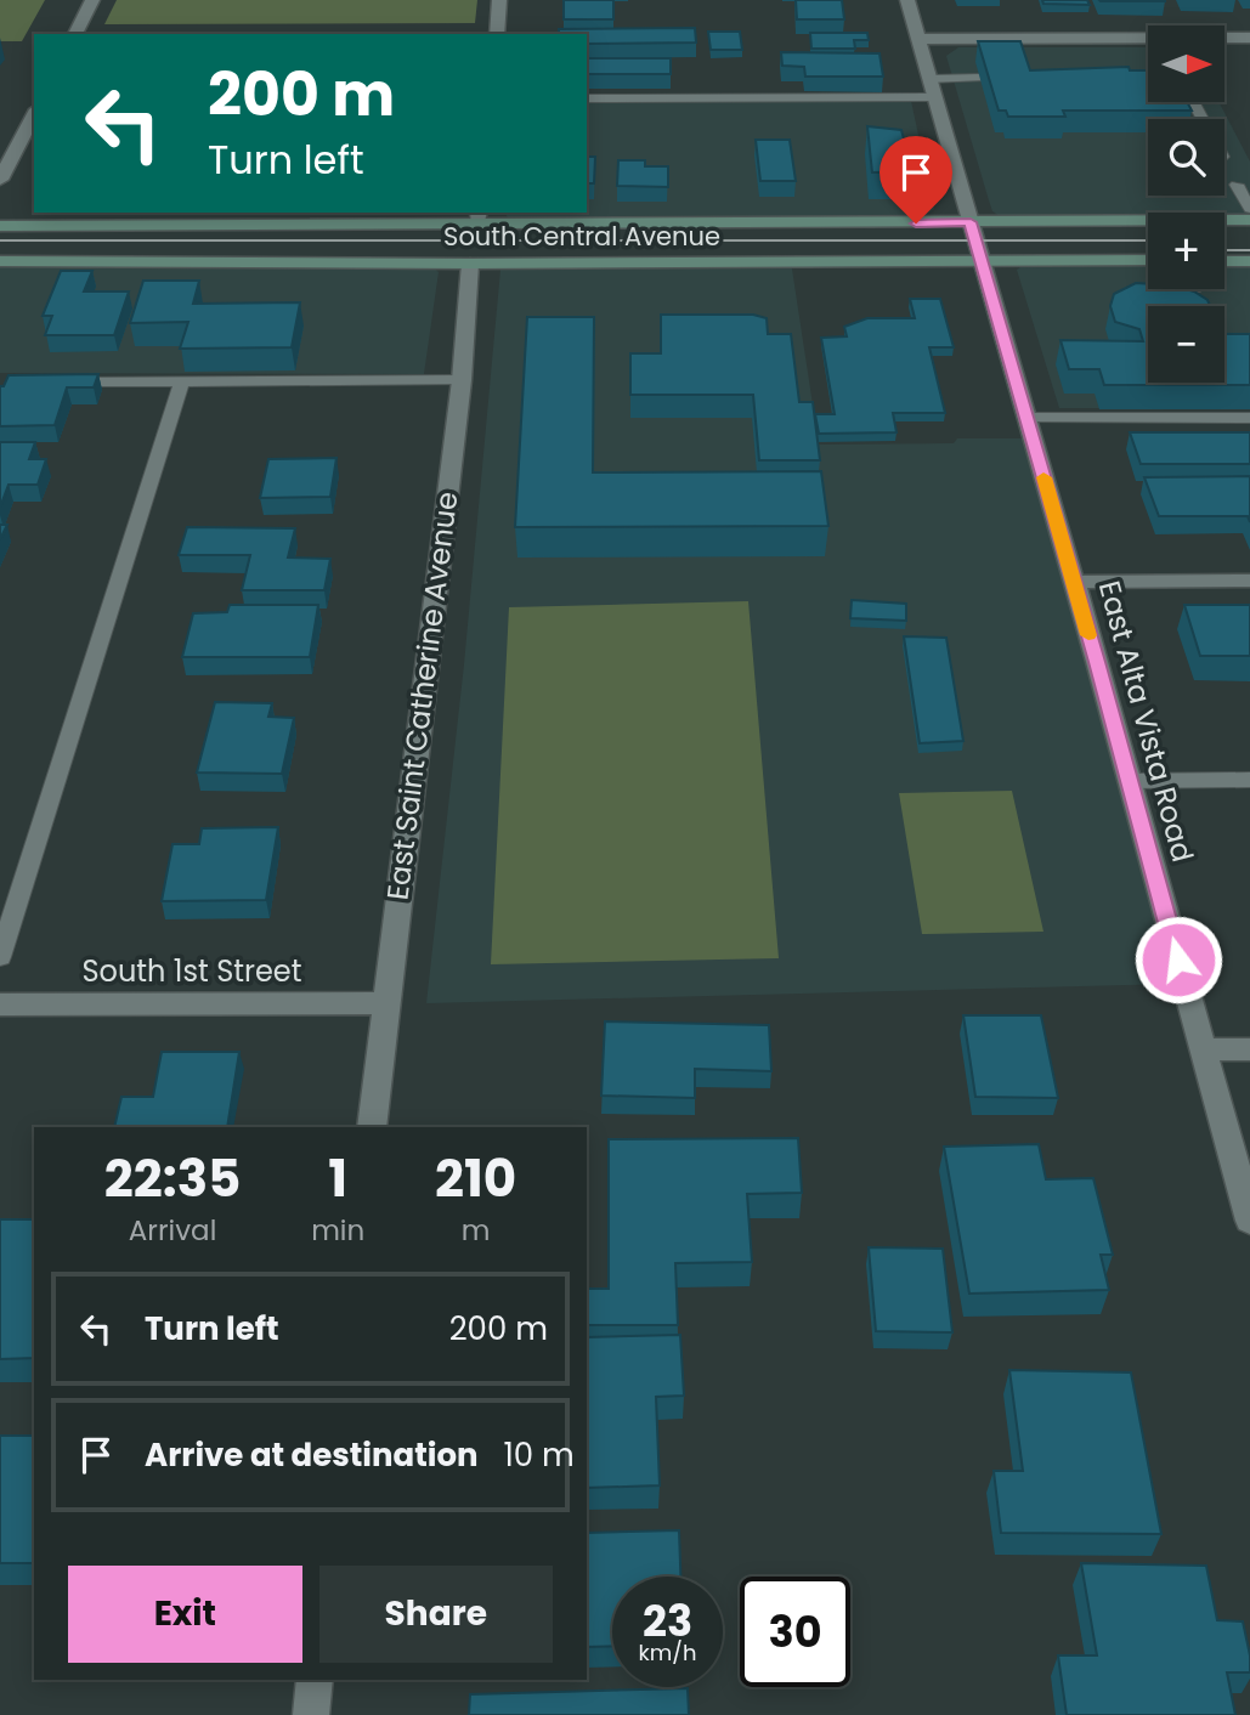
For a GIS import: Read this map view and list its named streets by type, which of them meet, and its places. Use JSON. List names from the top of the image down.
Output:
{
  "streets": {
    "main road": ["South Central Avenue"],
    "street": ["East Saint Catherine Avenue", "East Alta Vista Road", "South 1st Street"]
  },
  "crossings": [
    ["South Central Avenue", "East Saint Catherine Avenue"],
    ["South Central Avenue", "East Alta Vista Road"],
    ["East Saint Catherine Avenue", "South 1st Street"]
  ],
  "north": "right",
  "page": {
    "map_buttons": ["+", "−"],
    "turn": ["200 m", "Turn left"],
    "eta": [
      "22:35",
      "Arrival",
      "1",
      "min",
      "210",
      "m"
    ],
    "list": [
      {
        "name": "Turn left",
        "value": "200 m"
      },
      {
        "name": "Arrive at destination",
        "value": "10 m"
      }
    ],
    "buttons": ["Exit", "Share"],
    "speed": "23 km/h",
    "limit": "30"
  }
}
